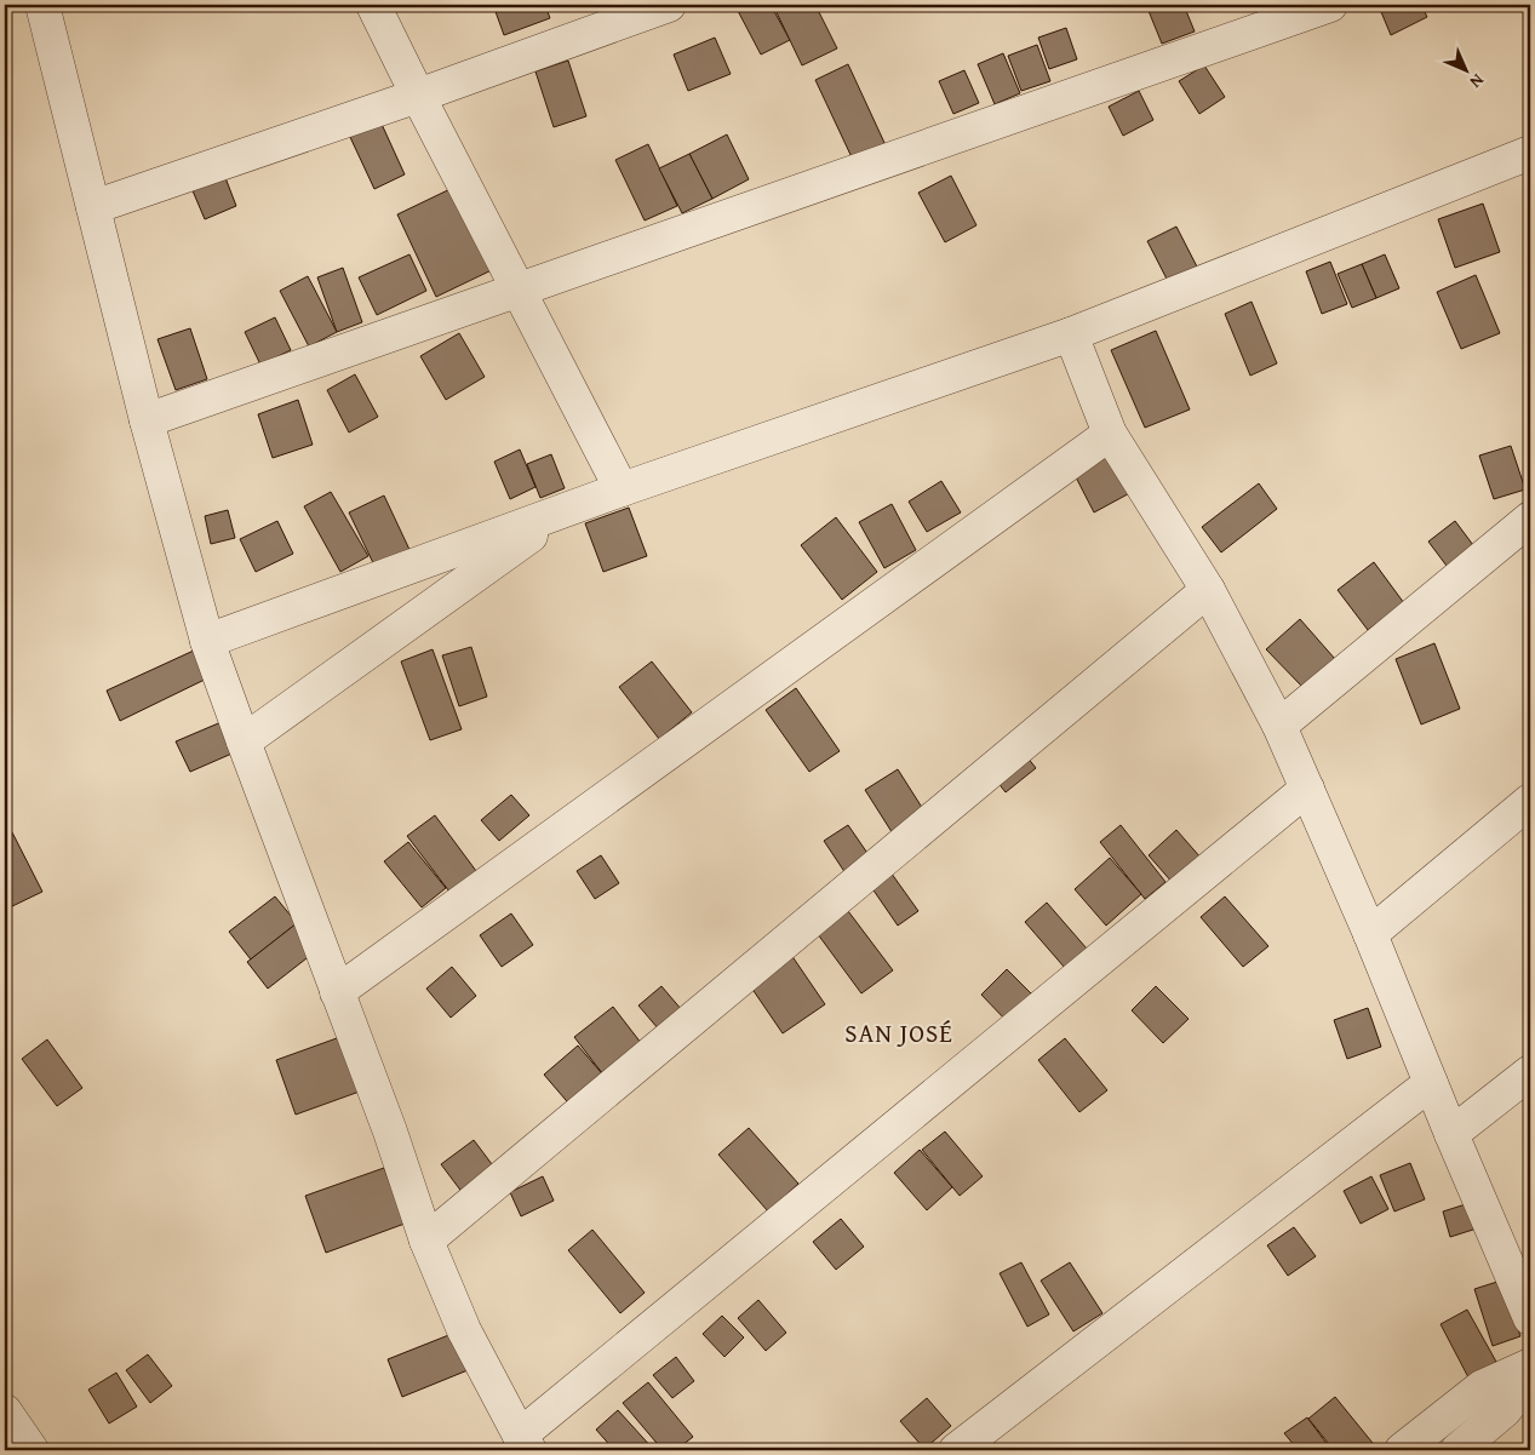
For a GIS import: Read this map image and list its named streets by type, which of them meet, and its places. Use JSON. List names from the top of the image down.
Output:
{
  "districts": ["SAN JOSÉ"],
  "north": "bottom right"
}
